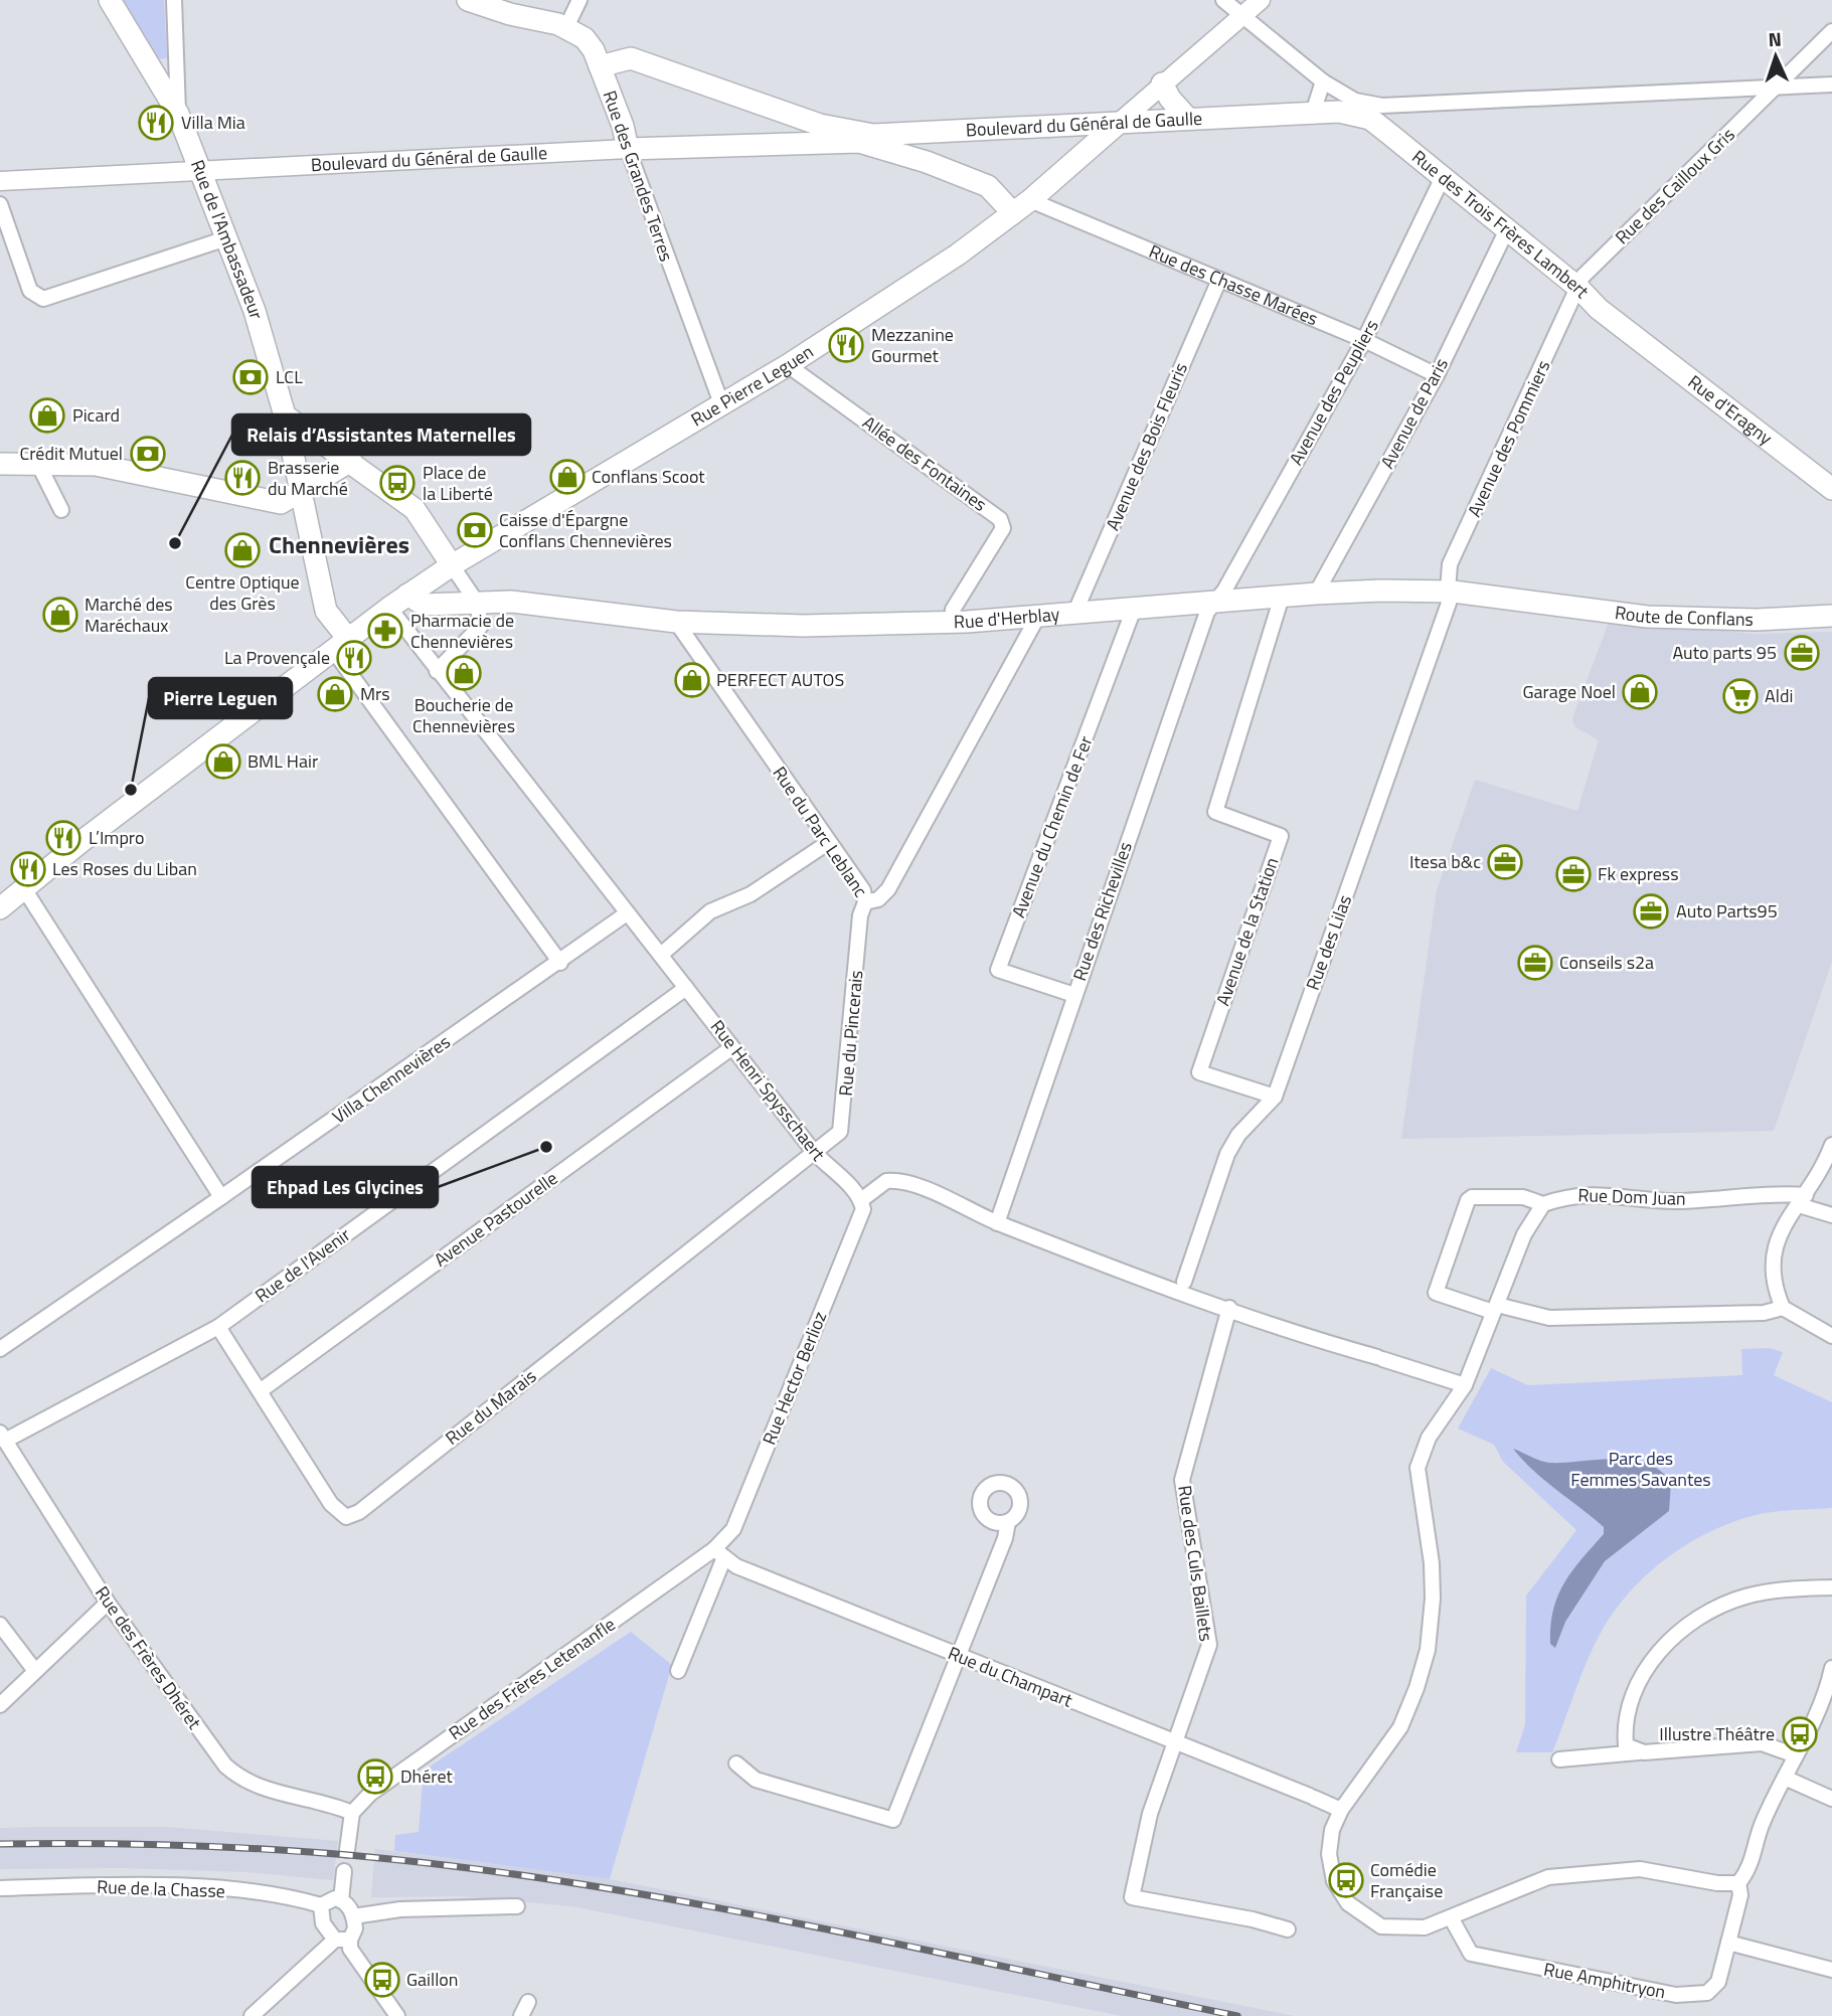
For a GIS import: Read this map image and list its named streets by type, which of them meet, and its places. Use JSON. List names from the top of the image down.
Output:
{
  "streets": {
    "main road": [
      "Boulevard du Général de Gaulle",
      "Rue des Grandes Terres",
      "Rue des Trois Frères Lambert",
      "Rue de l'Ambassadeur",
      "Rue des Chasse Marées",
      "Rue Pierre Leguen",
      "Rue d'Eragny",
      "Route de Conflans",
      "Rue d'Herblay"
    ],
    "street": [
      "Rue des Cailloux Gris",
      "Avenue des Peupliers",
      "Avenue de Paris",
      "Avenue des Pommiers",
      "Avenue des Bois Fleuris",
      "Allée des Fontaines",
      "Avenue du Chemin de Fer",
      "Rue du Parc Leblanc",
      "Rue des Richevilles",
      "Avenue de la Station",
      "Rue des Lilas",
      "Rue du Pincerais",
      "Villa Chennevières",
      "Rue Henri Spysschaert",
      "Rue Dom Juan",
      "Avenue Pastourelle",
      "Rue de l'Avenir",
      "Rue Hector Berlioz",
      "Rue du Marais",
      "Rue des Culs Baillets",
      "Rue des Frères Dhéret",
      "Rue du Champart",
      "Rue des Frères Letenanfle",
      "Rue de la Chasse",
      "Rue Amphitryon"
    ]
  },
  "crossings": [
    ["Boulevard du Général de Gaulle", "Rue des Grandes Terres"],
    ["Boulevard du Général de Gaulle", "Rue des Trois Frères Lambert"],
    ["Boulevard du Général de Gaulle", "Rue de l'Ambassadeur"],
    ["Boulevard du Général de Gaulle", "Rue des Chasse Marées"],
    ["Boulevard du Général de Gaulle", "Rue Pierre Leguen"],
    ["Rue des Grandes Terres", "Rue Pierre Leguen"],
    ["Rue des Cailloux Gris", "Rue des Trois Frères Lambert"],
    ["Rue des Cailloux Gris", "Avenue des Pommiers"],
    ["Rue des Trois Frères Lambert", "Avenue des Peupliers"],
    ["Rue des Trois Frères Lambert", "Rue d'Eragny"],
    ["Rue des Trois Frères Lambert", "Avenue de Paris"],
    ["Rue des Trois Frères Lambert", "Avenue des Pommiers"],
    ["Rue des Chasse Marées", "Rue Pierre Leguen"],
    ["Rue des Chasse Marées", "Avenue des Peupliers"],
    ["Rue des Chasse Marées", "Avenue de Paris"],
    ["Rue des Chasse Marées", "Avenue des Bois Fleuris"],
    ["Rue Pierre Leguen", "Allée des Fontaines"],
    ["Avenue des Peupliers", "Rue d'Herblay"],
    ["Avenue des Peupliers", "Rue des Richevilles"],
    ["Avenue de Paris", "Rue d'Herblay"],
    ["Avenue des Pommiers", "Rue d'Herblay"],
    ["Avenue des Pommiers", "Rue des Lilas"],
    ["Avenue des Bois Fleuris", "Rue d'Herblay"],
    ["Allée des Fontaines", "Rue d'Herblay"],
    ["Route de Conflans", "Rue d'Herblay"],
    ["Rue d'Herblay", "Avenue du Chemin de Fer"],
    ["Rue d'Herblay", "Rue du Parc Leblanc"],
    ["Rue d'Herblay", "Rue des Richevilles"],
    ["Rue d'Herblay", "Avenue de la Station"],
    ["Rue d'Herblay", "Rue des Lilas"],
    ["Avenue du Chemin de Fer", "Rue des Richevilles"],
    ["Rue du Parc Leblanc", "Rue du Pincerais"],
    ["Avenue de la Station", "Rue des Lilas"],
    ["Rue du Pincerais", "Rue Henri Spysschaert"],
    ["Rue du Pincerais", "Rue du Marais"],
    ["Villa Chennevières", "Rue Henri Spysschaert"],
    ["Rue Henri Spysschaert", "Avenue Pastourelle"],
    ["Rue Henri Spysschaert", "Rue de l'Avenir"],
    ["Rue Henri Spysschaert", "Rue Hector Berlioz"],
    ["Rue Henri Spysschaert", "Rue du Marais"],
    ["Avenue Pastourelle", "Rue du Marais"],
    ["Rue de l'Avenir", "Rue du Marais"],
    ["Rue de l'Avenir", "Rue des Frères Dhéret"],
    ["Rue Hector Berlioz", "Rue du Champart"],
    ["Rue Hector Berlioz", "Rue des Frères Letenanfle"],
    ["Rue des Culs Baillets", "Rue du Champart"],
    ["Rue des Frères Dhéret", "Rue des Frères Letenanfle"],
    ["Rue du Champart", "Rue des Frères Letenanfle"]
  ],
  "districts": ["Chennevières"],
  "parks": ["Parc des Femmes Savantes"],
  "places": {
    "restaurant": [
      "Villa Mia",
      "Mezzanine Gourmet",
      "Brasserie du Marché",
      "La Provençale",
      "L’Impro",
      "Les Roses du Liban"
    ],
    "bank": ["LCL", "Crédit Mutuel", "Caisse d'Épargne Conflans Chennevières"],
    "shop": [
      "Picard",
      "Conflans Scoot",
      "Centre Optique des Grès",
      "Marché des Maréchaux",
      "Boucherie de Chennevières",
      "PERFECT AUTOS",
      "Garage Noel",
      "Mrs",
      "BML Hair"
    ],
    "bus stop": [
      "Place de la Liberté",
      "Illustre Théâtre",
      "Dhéret",
      "Comédie Française",
      "Gaillon"
    ],
    "other": ["Relais d’Assistantes Maternelles", "Pierre Leguen", "Ehpad Les Glycines"],
    "pharmacy": ["Pharmacie de Chennevières"],
    "office": [
      "Auto parts 95",
      "Itesa b&c",
      "Fk express",
      "Auto Parts95",
      "Conseils s2a"
    ],
    "supermarket": ["Aldi"]
  },
  "north": "top"
}
